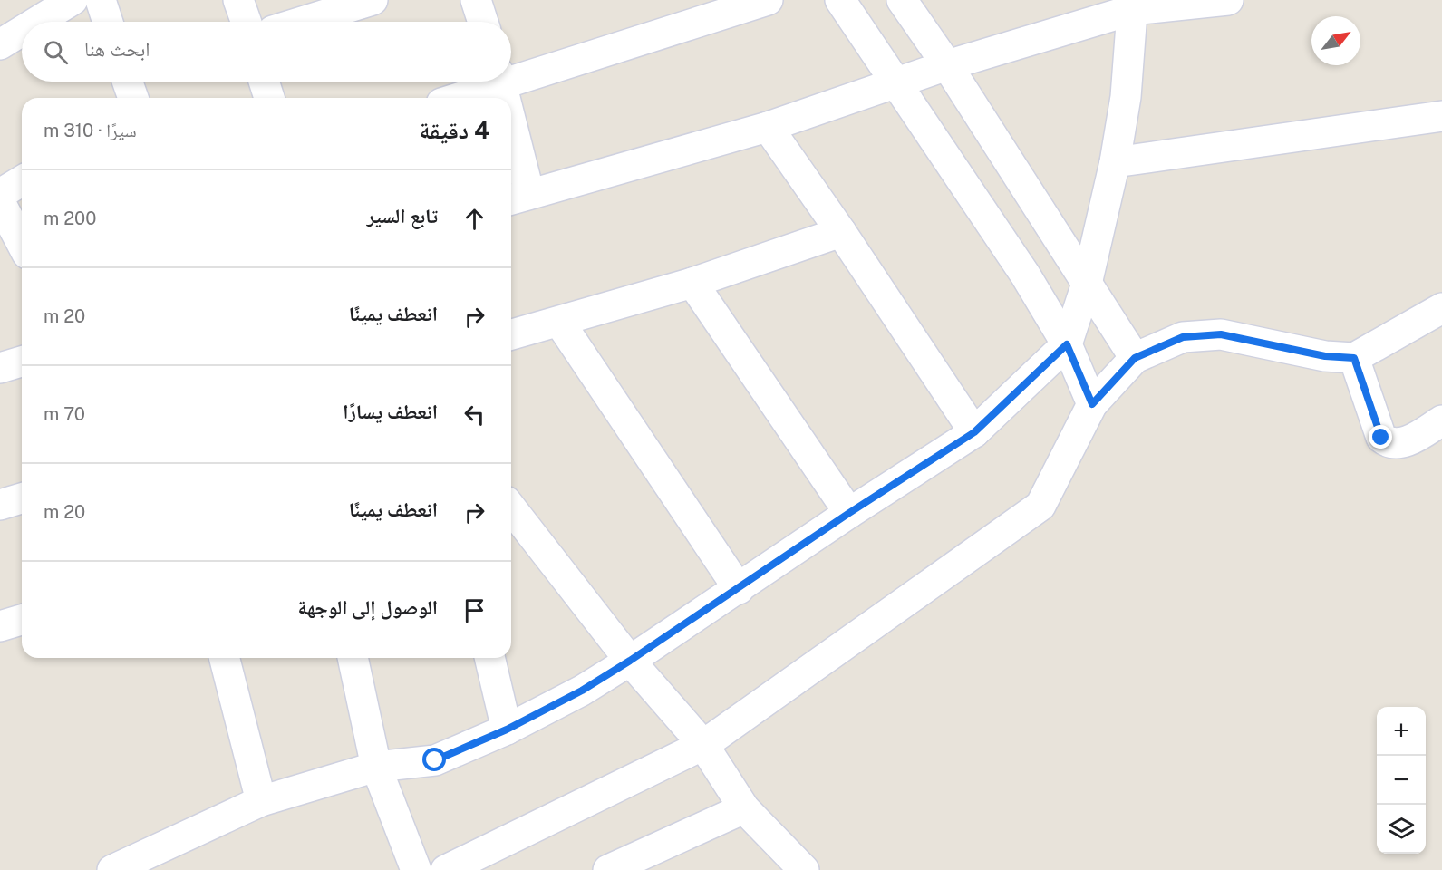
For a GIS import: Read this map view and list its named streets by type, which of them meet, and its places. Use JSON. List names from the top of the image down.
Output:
{
  "north": "top right",
  "page": {
    "search": "ابحث هنا",
    "heading": ["4 دقيقة", "سيرًا · 310 m"],
    "list": [
      ["تابع السير", "200 m"],
      ["انعطف يمينًا", "20 m"],
      ["انعطف يسارًا", "70 m"],
      ["انعطف يمينًا", "20 m"],
      "الوصول إلى الوجهة"
    ],
    "map_buttons": ["+", "−"]
  }
}
